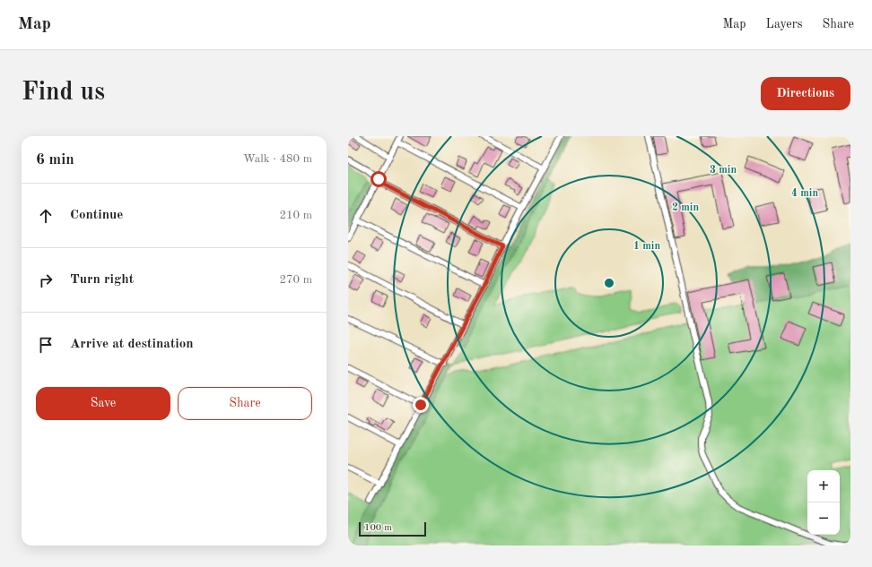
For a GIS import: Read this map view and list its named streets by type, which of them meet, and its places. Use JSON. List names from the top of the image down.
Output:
{
  "scale_bar": "100 m",
  "page": {
    "header": "Map",
    "nav": ["Map", "Layers", "Share"],
    "buttons": [
      "Directions",
      ["Save", "Share"]
    ],
    "title": "Find us",
    "heading": ["6 min", "Walk · 480 m"],
    "list": [
      ["Continue", "210 m"],
      ["Turn right", "270 m"],
      "Arrive at destination"
    ],
    "map_buttons": ["+", "−"],
    "scale": "100 m"
  },
  "rings": [
    "3 min",
    "4 min",
    "2 min",
    "1 min"
  ]
}
